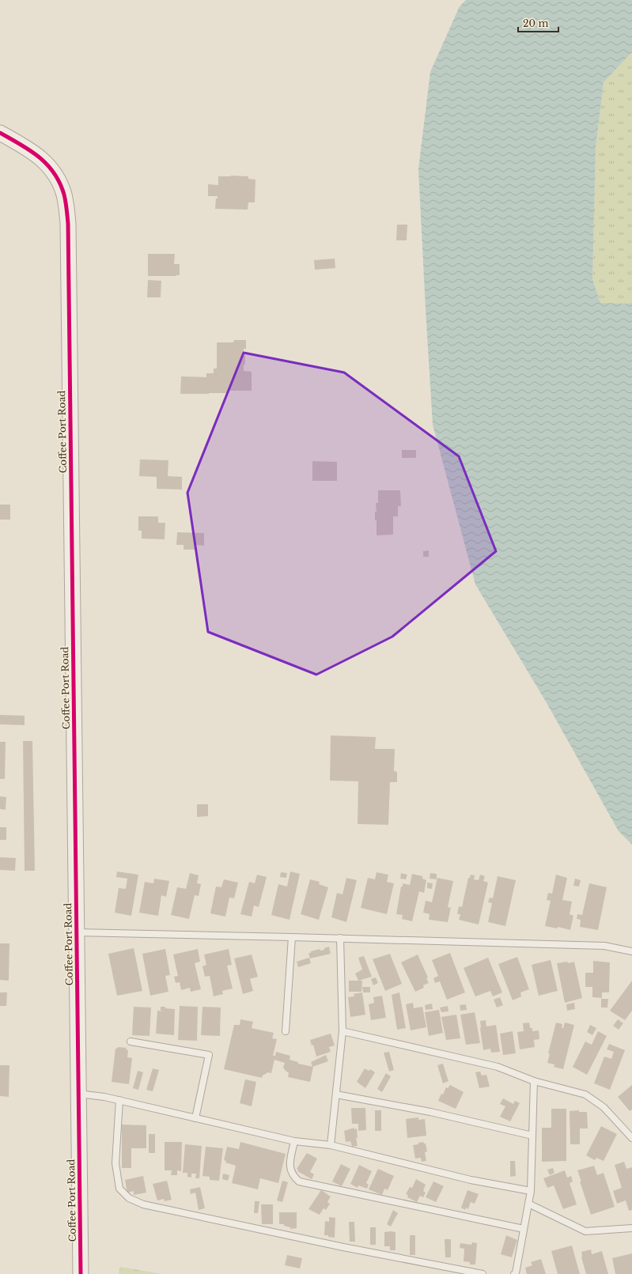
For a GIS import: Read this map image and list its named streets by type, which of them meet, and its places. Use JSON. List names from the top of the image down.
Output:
{
  "streets": {
    "street": ["Coffee Port Road"]
  },
  "scale_bar": "20 m"
}
